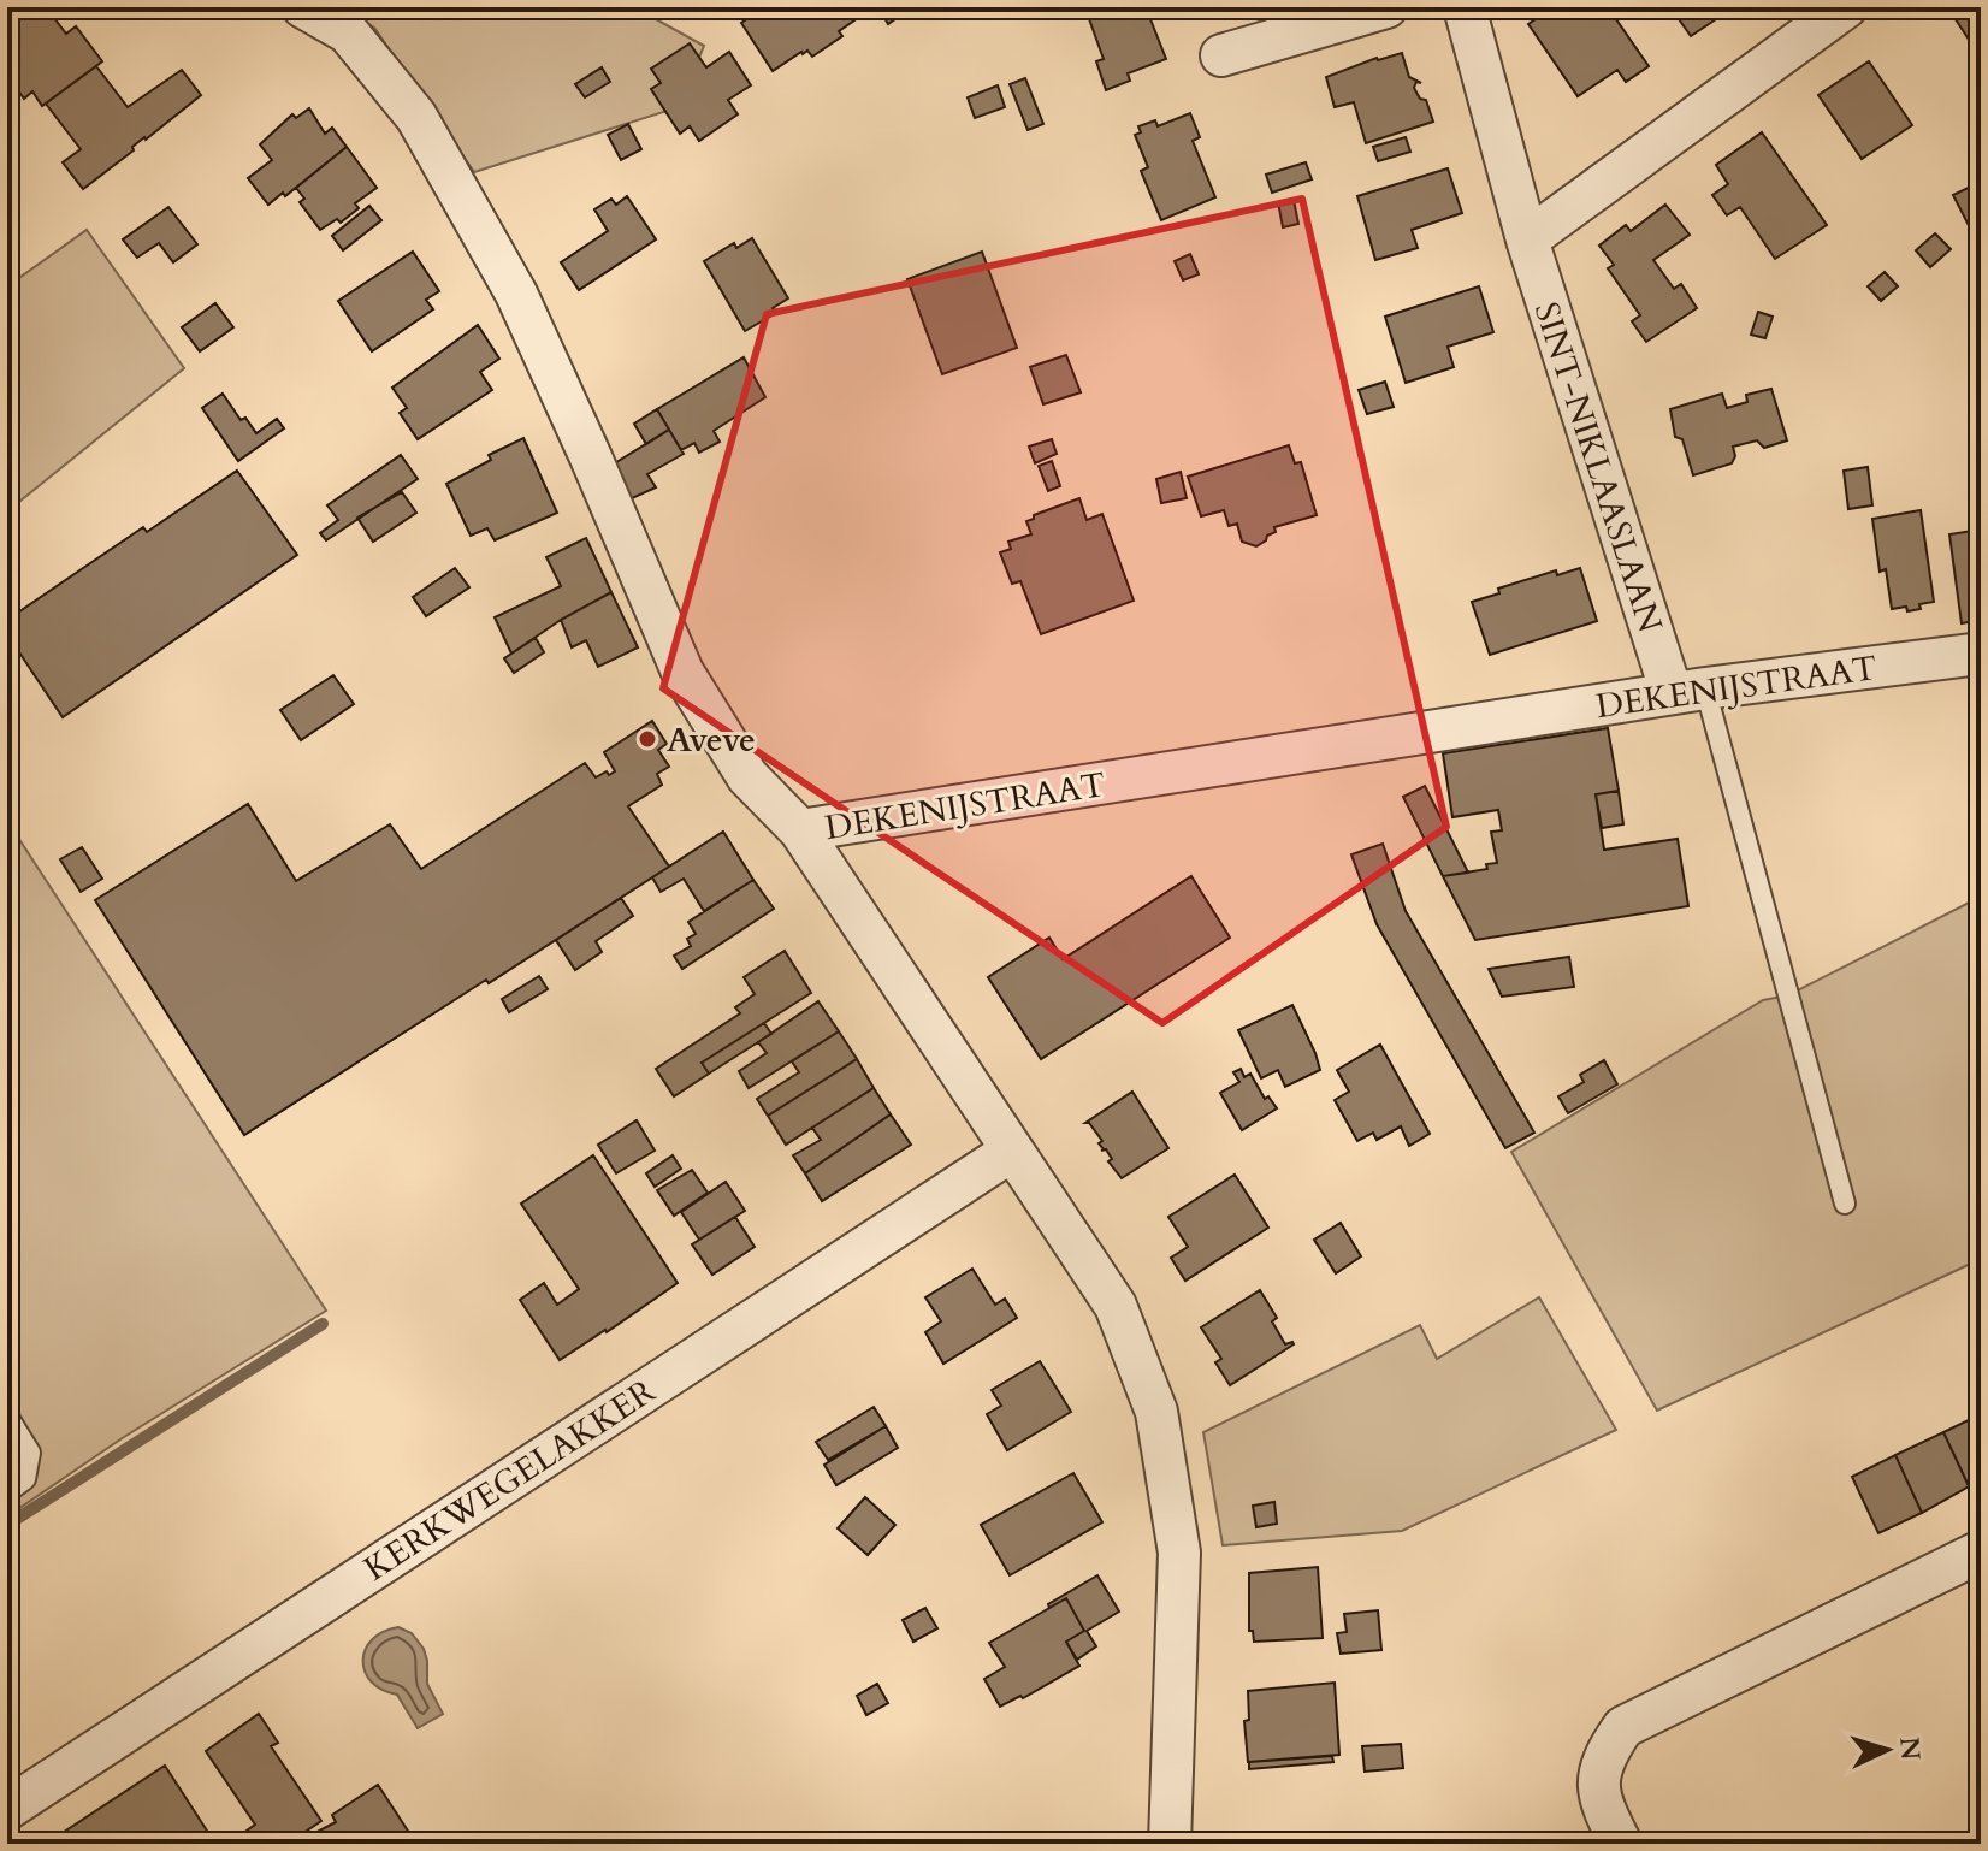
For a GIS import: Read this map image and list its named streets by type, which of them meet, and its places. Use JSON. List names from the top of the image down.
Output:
{
  "streets": {
    "street": ["SINT-NIKLAASLAAN", "DEKENIJSTRAAT", "KERKWEGELAKKER"]
  },
  "crossings": [
    ["SINT-NIKLAASLAAN", "DEKENIJSTRAAT"]
  ],
  "places": ["Aveve"],
  "north": "right"
}
